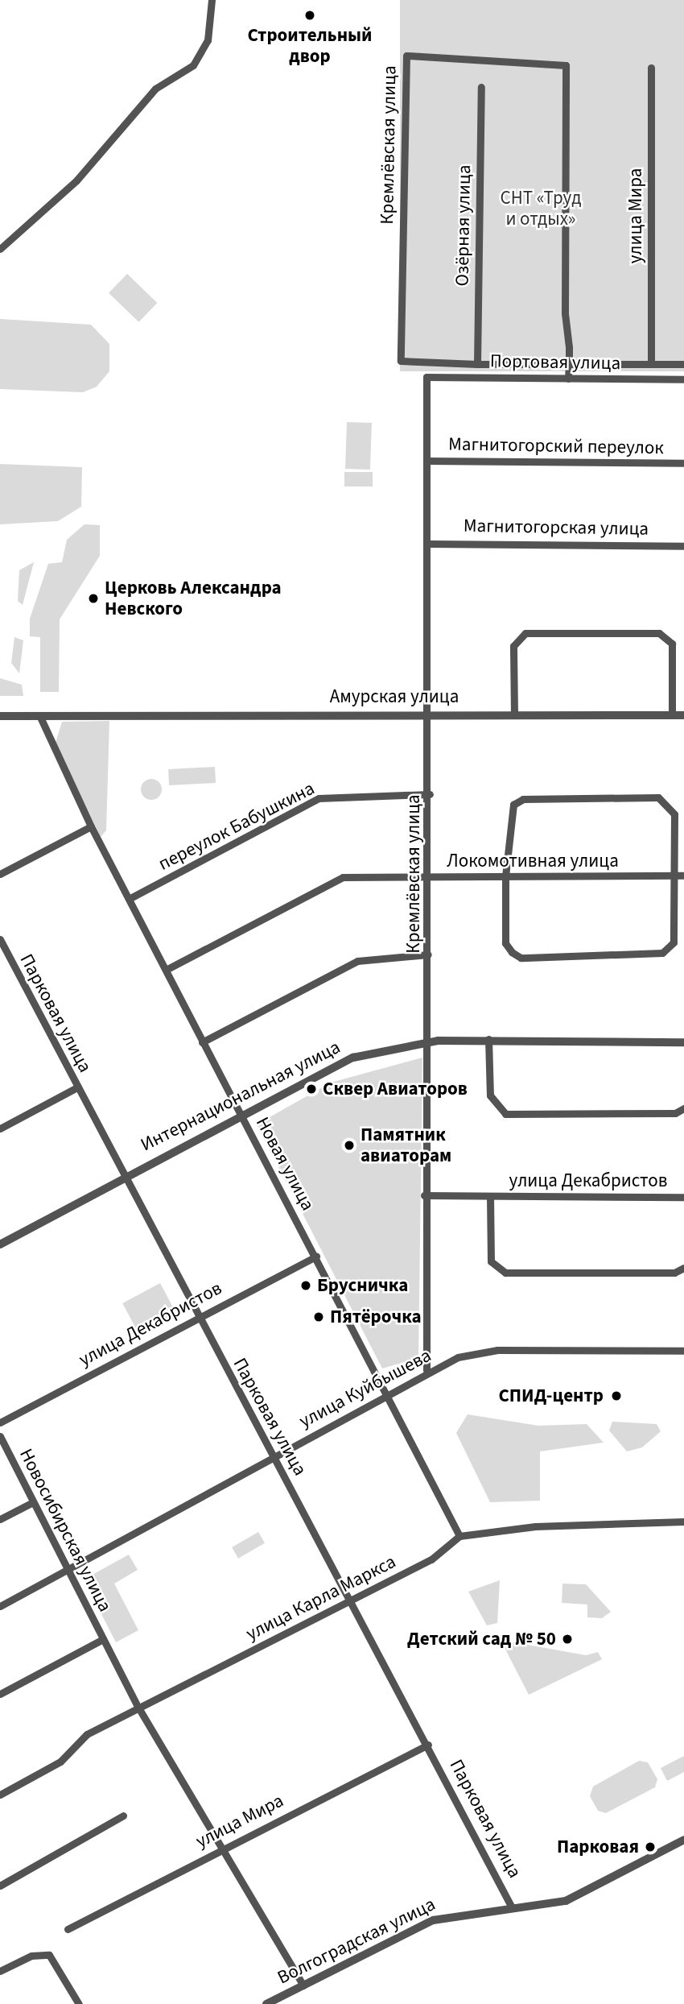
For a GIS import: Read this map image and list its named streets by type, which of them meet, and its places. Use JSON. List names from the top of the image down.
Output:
{
  "streets": {
    "street": [
      "Кремлёвская улица",
      "улица Мира",
      "Озёрная улица",
      "Портовая улица",
      "Магнитогорский переулок",
      "Магнитогорская улица",
      "Амурская улица",
      "переулок Бабушкина",
      "Локомотивная улица",
      "Парковая улица",
      "Интернациональная улица",
      "Новая улица",
      "улица Декабристов",
      "улица Куйбышева",
      "Новосибирская улица",
      "улица Карла Маркса",
      "Волгоградская улица"
    ]
  },
  "crossings": [
    ["Кремлёвская улица", "Озёрная улица"],
    ["Кремлёвская улица", "Портовая улица"],
    ["Кремлёвская улица", "Магнитогорский переулок"],
    ["Кремлёвская улица", "Магнитогорская улица"],
    ["Кремлёвская улица", "Амурская улица"],
    ["Кремлёвская улица", "переулок Бабушкина"],
    ["Кремлёвская улица", "Локомотивная улица"],
    ["Кремлёвская улица", "Интернациональная улица"],
    ["Кремлёвская улица", "улица Декабристов"],
    ["Кремлёвская улица", "улица Куйбышева"],
    ["улица Мира", "Парковая улица"],
    ["улица Мира", "Новосибирская улица"],
    ["Амурская улица", "Новая улица"],
    ["переулок Бабушкина", "Новая улица"],
    ["Локомотивная улица", "Новая улица"],
    ["Парковая улица", "Интернациональная улица"],
    ["Парковая улица", "улица Декабристов"],
    ["Парковая улица", "улица Куйбышева"],
    ["Парковая улица", "улица Карла Маркса"],
    ["Парковая улица", "Волгоградская улица"],
    ["Интернациональная улица", "Новая улица"],
    ["Новая улица", "улица Декабристов"],
    ["Новая улица", "улица Куйбышева"],
    ["Новая улица", "улица Карла Маркса"],
    ["улица Куйбышева", "Новосибирская улица"],
    ["Новосибирская улица", "улица Карла Маркса"],
    ["Новосибирская улица", "Волгоградская улица"]
  ],
  "parks": ["СНТ «Труд и отдых»"],
  "places": [
    "Строительный двор",
    "Церковь Александра Невского",
    "Сквер Авиаторов",
    "Памятник авиаторам",
    "Брусничка",
    "Пятёрочка",
    "СПИД-центр",
    "Детский сад № 50",
    "Парковая"
  ]
}
